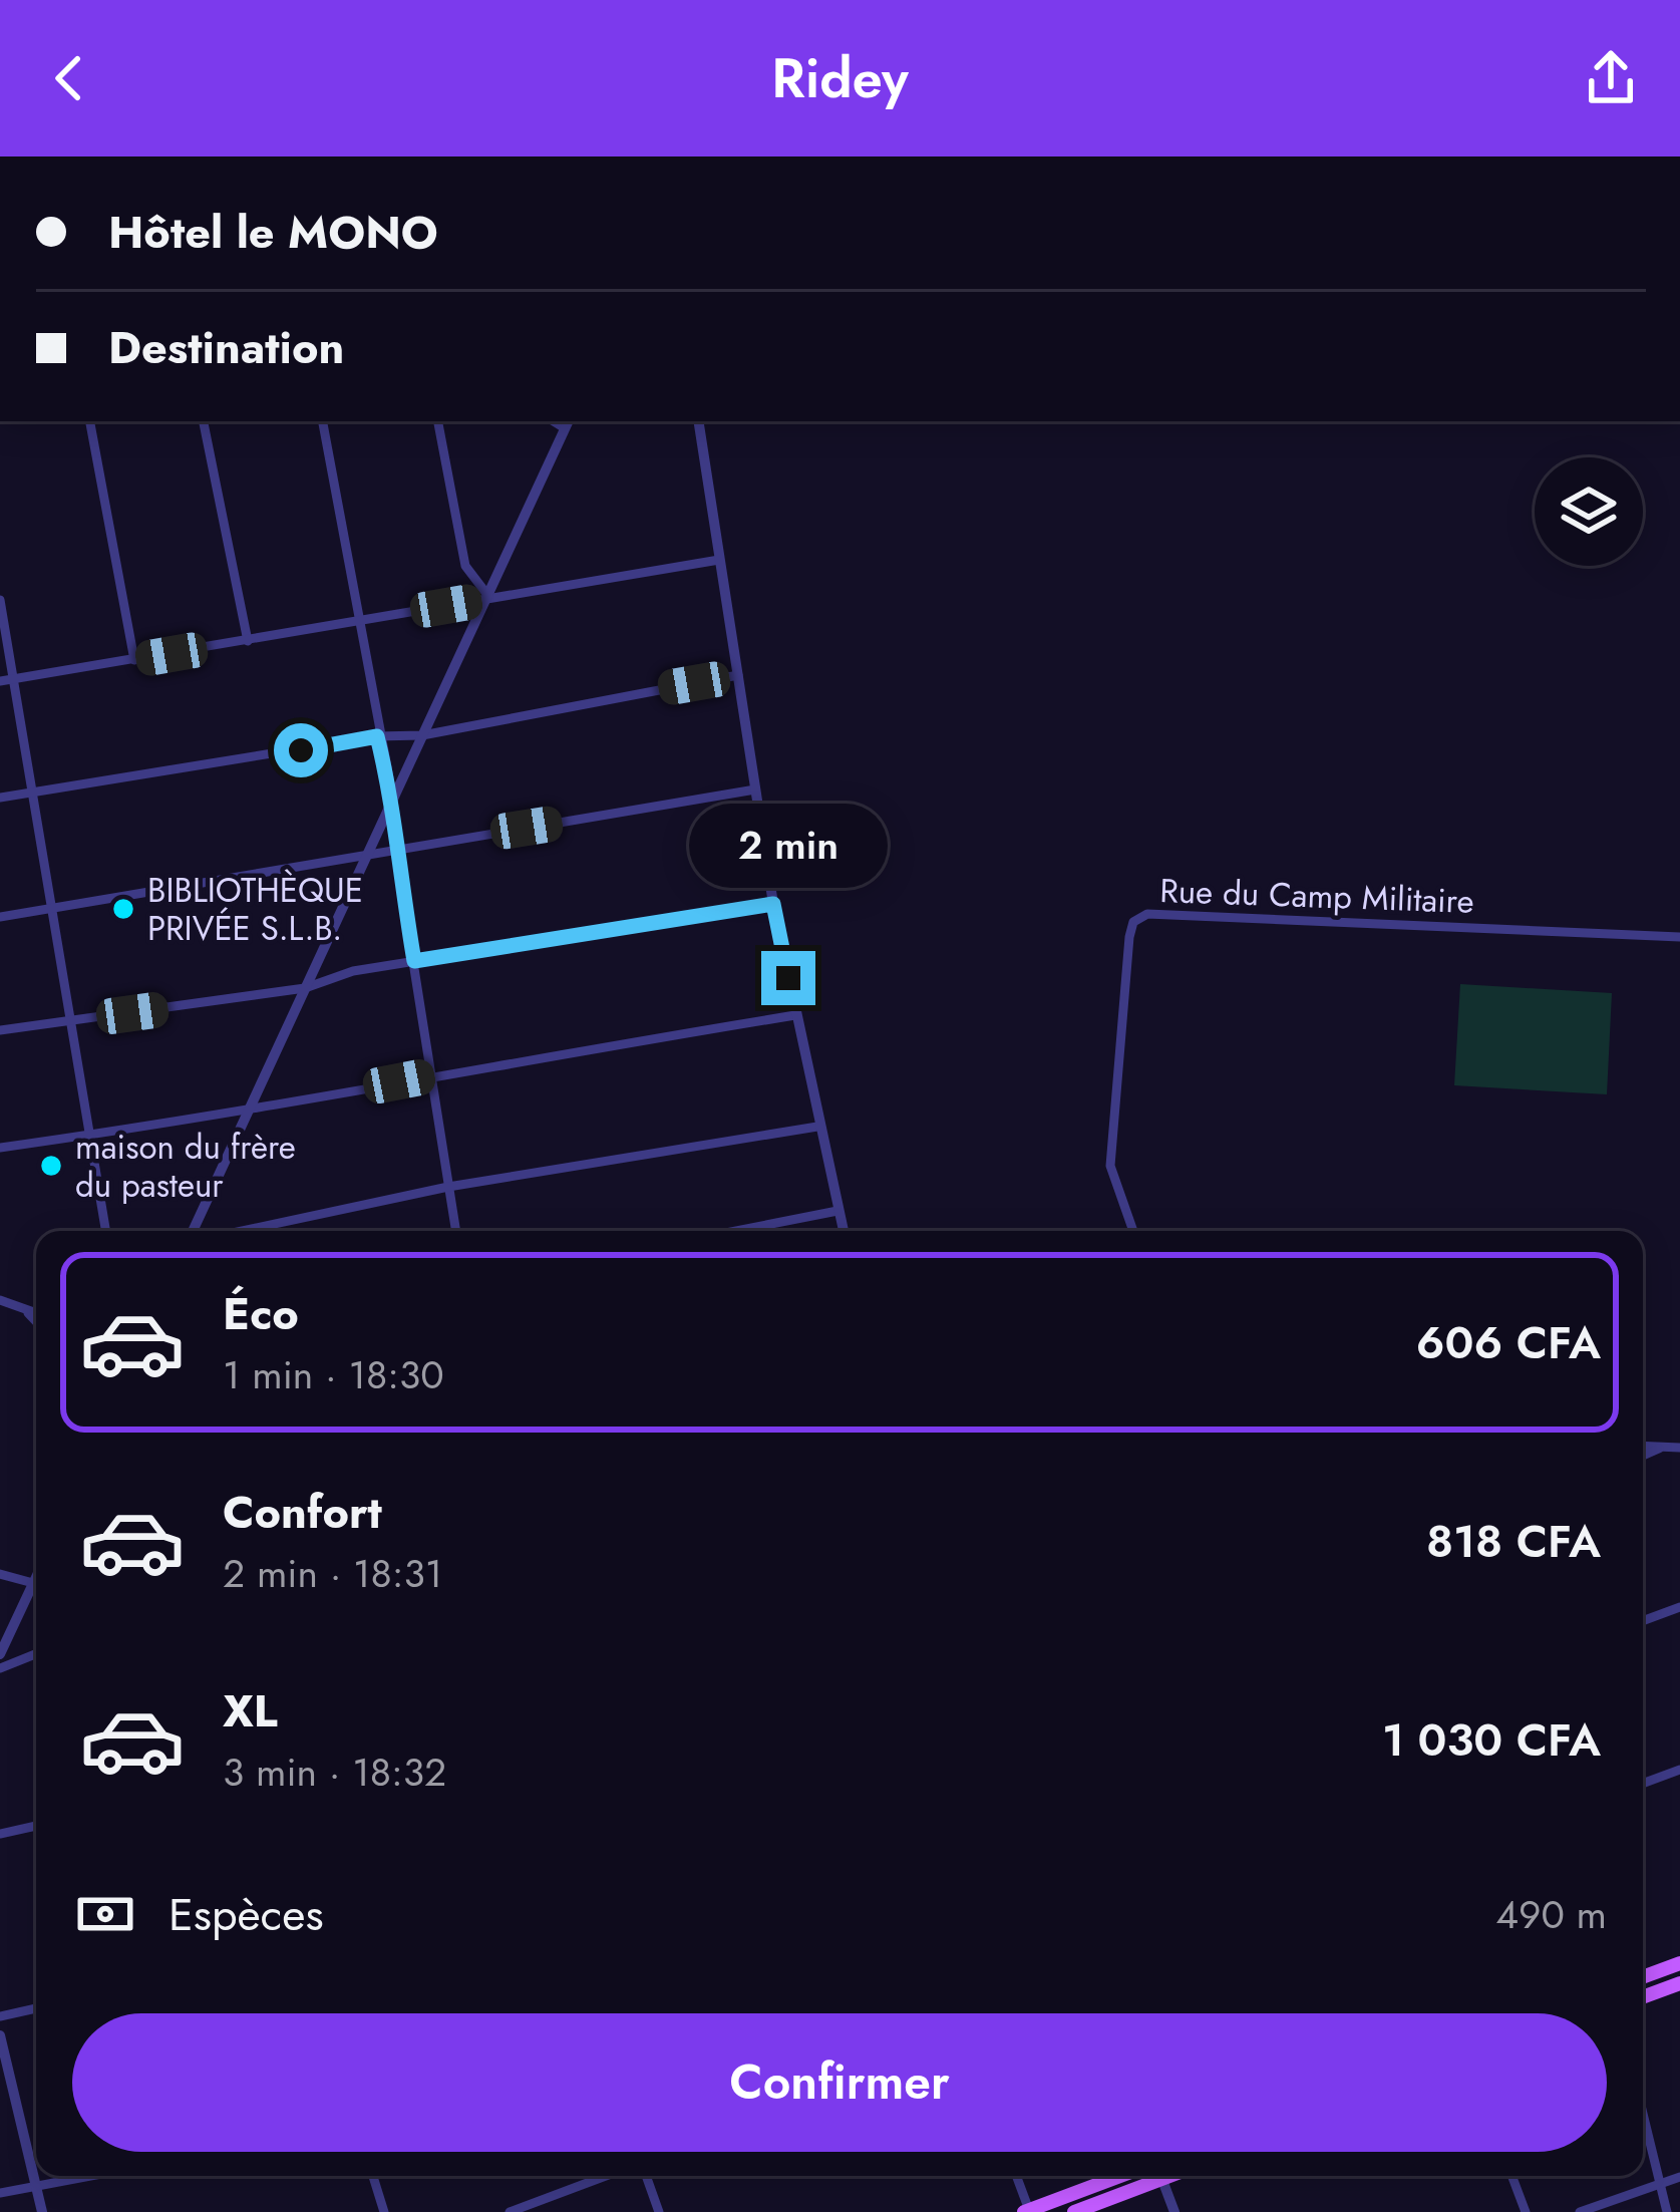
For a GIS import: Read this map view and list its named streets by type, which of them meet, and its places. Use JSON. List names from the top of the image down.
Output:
{
  "streets": {
    "street": ["Rue du Camp Militaire"]
  },
  "places": ["BIBLIOTHÈQUE PRIVÉE S.L.B.", "maison du frère du pasteur"],
  "page": {
    "header": "Ridey",
    "banner": ["Hôtel le MONO", "Destination"],
    "bubble": "2 min",
    "list": [
      {
        "name": "Éco",
        "note": "1 min · 18:30",
        "value": "606 CFA"
      },
      {
        "name": "Confort",
        "note": "2 min · 18:31",
        "value": "818 CFA"
      },
      {
        "name": "XL",
        "note": "3 min · 18:32",
        "value": "1 030 CFA"
      }
    ],
    "pay": ["Espèces", "490 m"],
    "buttons": "Confirmer"
  }
}
